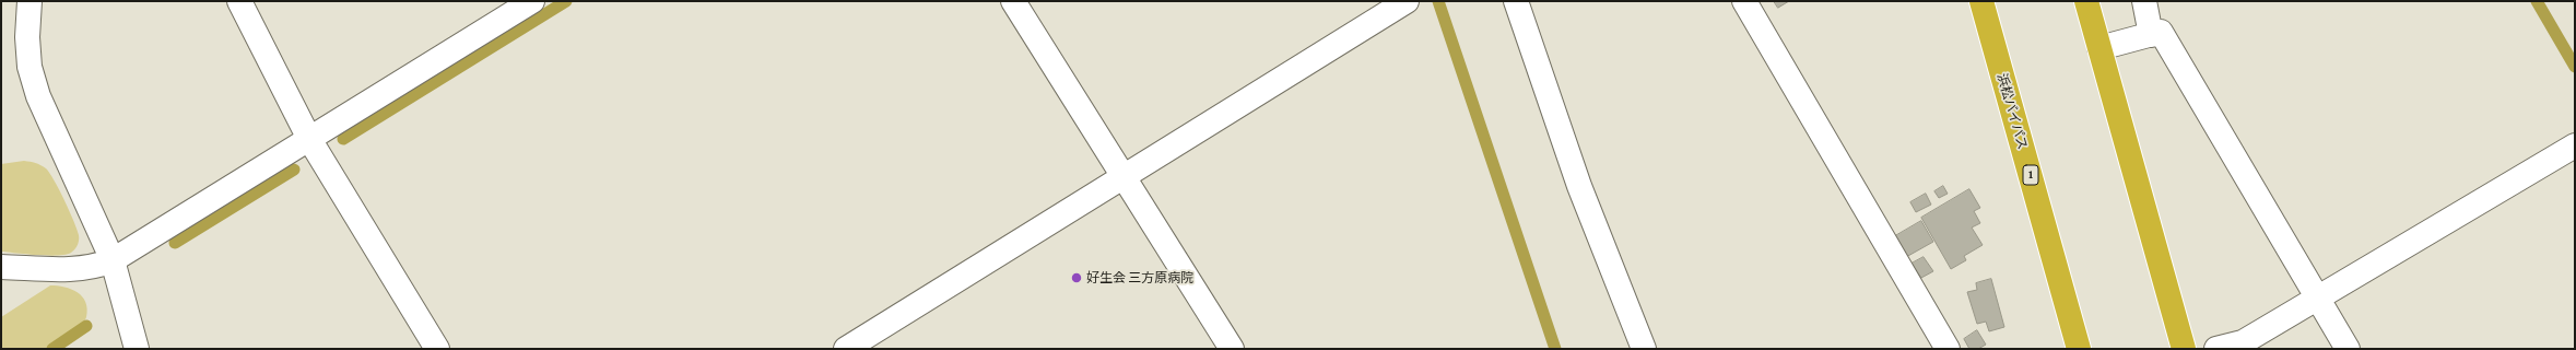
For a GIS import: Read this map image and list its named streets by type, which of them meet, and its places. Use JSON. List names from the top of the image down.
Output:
{
  "streets": {
    "highway": ["浜松バイパス", "1"]
  },
  "places": ["好生会 三方原病院"]
}
